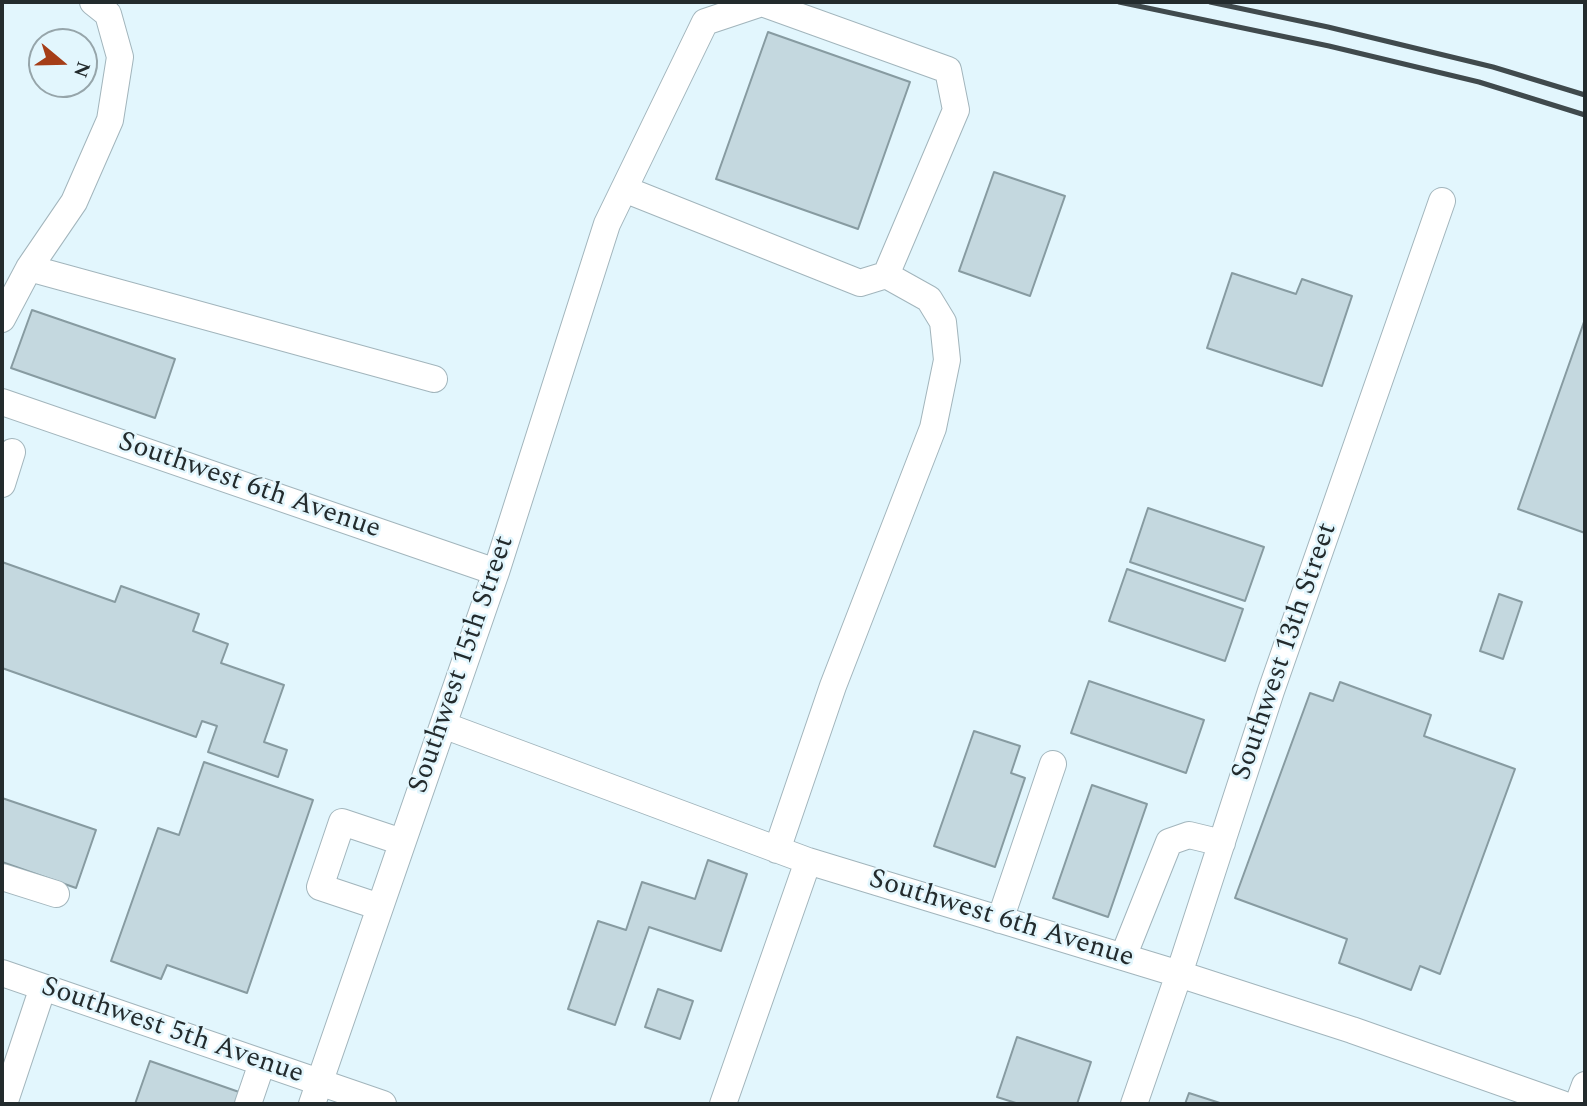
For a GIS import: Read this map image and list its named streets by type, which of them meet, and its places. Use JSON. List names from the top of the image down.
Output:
{
  "streets": {
    "street": [
      "Southwest 6th Avenue",
      "Southwest 13th Street",
      "Southwest 15th Street",
      "Southwest 5th Avenue"
    ]
  },
  "crossings": [
    ["Southwest 6th Avenue", "Southwest 13th Street"],
    ["Southwest 6th Avenue", "Southwest 15th Street"],
    ["Southwest 15th Street", "Southwest 5th Avenue"]
  ],
  "north": "right"
}
